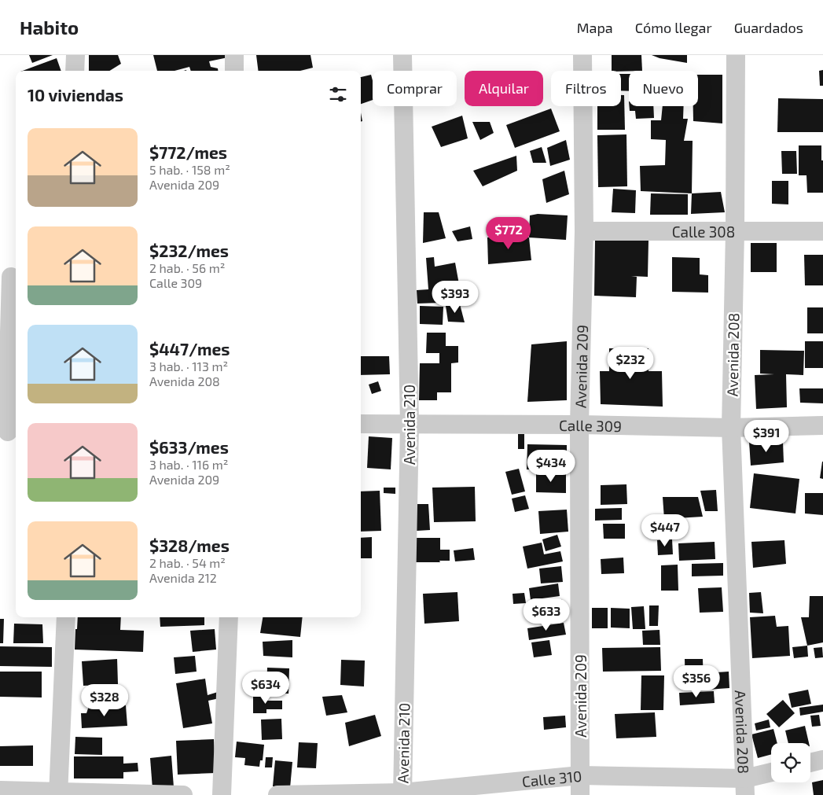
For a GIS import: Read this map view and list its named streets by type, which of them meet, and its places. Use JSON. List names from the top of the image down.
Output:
{
  "streets": {
    "street": [
      "Calle 308",
      "Avenida 208",
      "Avenida 209",
      "Avenida 210",
      "Calle 309",
      "Calle 310"
    ]
  },
  "crossings": [
    ["Calle 308", "Avenida 208"],
    ["Calle 308", "Avenida 209"],
    ["Avenida 208", "Calle 309"],
    ["Avenida 208", "Calle 310"],
    ["Avenida 209", "Calle 309"],
    ["Avenida 209", "Calle 310"],
    ["Avenida 210", "Calle 309"],
    ["Avenida 210", "Calle 310"]
  ],
  "page": {
    "header": "Habito",
    "nav": ["Mapa", "Cómo llegar", "Guardados"],
    "chip": [
      "Comprar",
      "Alquilar",
      "Filtros",
      "Nuevo"
    ],
    "heading": "10 viviendas",
    "list": [
      {
        "name": "$772/mes",
        "note": "5 hab. · 158 m² · Avenida 209"
      },
      {
        "name": "$232/mes",
        "note": "2 hab. · 56 m² · Calle 309"
      },
      {
        "name": "$447/mes",
        "note": "3 hab. · 113 m² · Avenida 208"
      },
      {
        "name": "$633/mes",
        "note": "3 hab. · 116 m² · Avenida 209"
      },
      {
        "name": "$328/mes",
        "note": "2 hab. · 54 m² · Avenida 212"
      }
    ],
    "price": [
      "$772",
      "$393",
      "$232",
      "$391",
      "$434",
      "$447",
      "$633",
      "$356",
      "$634",
      "$328"
    ]
  }
}
